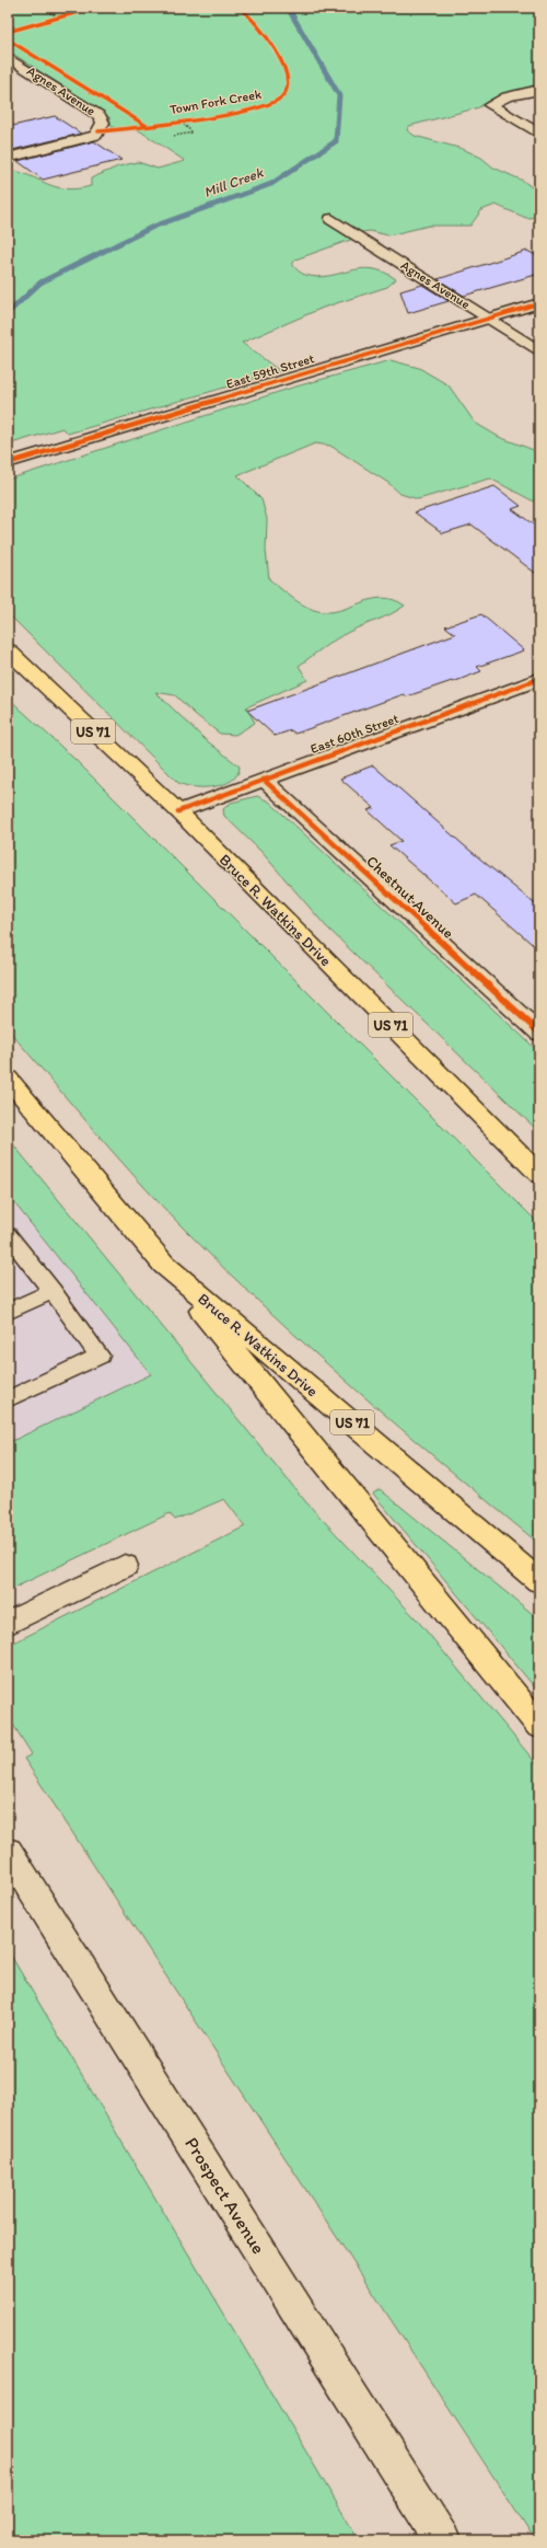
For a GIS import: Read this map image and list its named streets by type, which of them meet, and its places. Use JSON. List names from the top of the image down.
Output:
{
  "streets": {
    "highway": ["US 71", "Bruce R. Watkins Drive"],
    "street": [
      "Agnes Avenue",
      "East 59th Street",
      "East 60th Street",
      "Chestnut Avenue",
      "Prospect Avenue"
    ],
    "cycle path": ["Town Fork Creek"]
  },
  "crossings": [
    ["Agnes Avenue", "East 59th Street"],
    ["East 60th Street", "Chestnut Avenue"],
    ["East 60th Street", "Bruce R. Watkins Drive"]
  ],
  "water": ["Mill Creek"]
}
